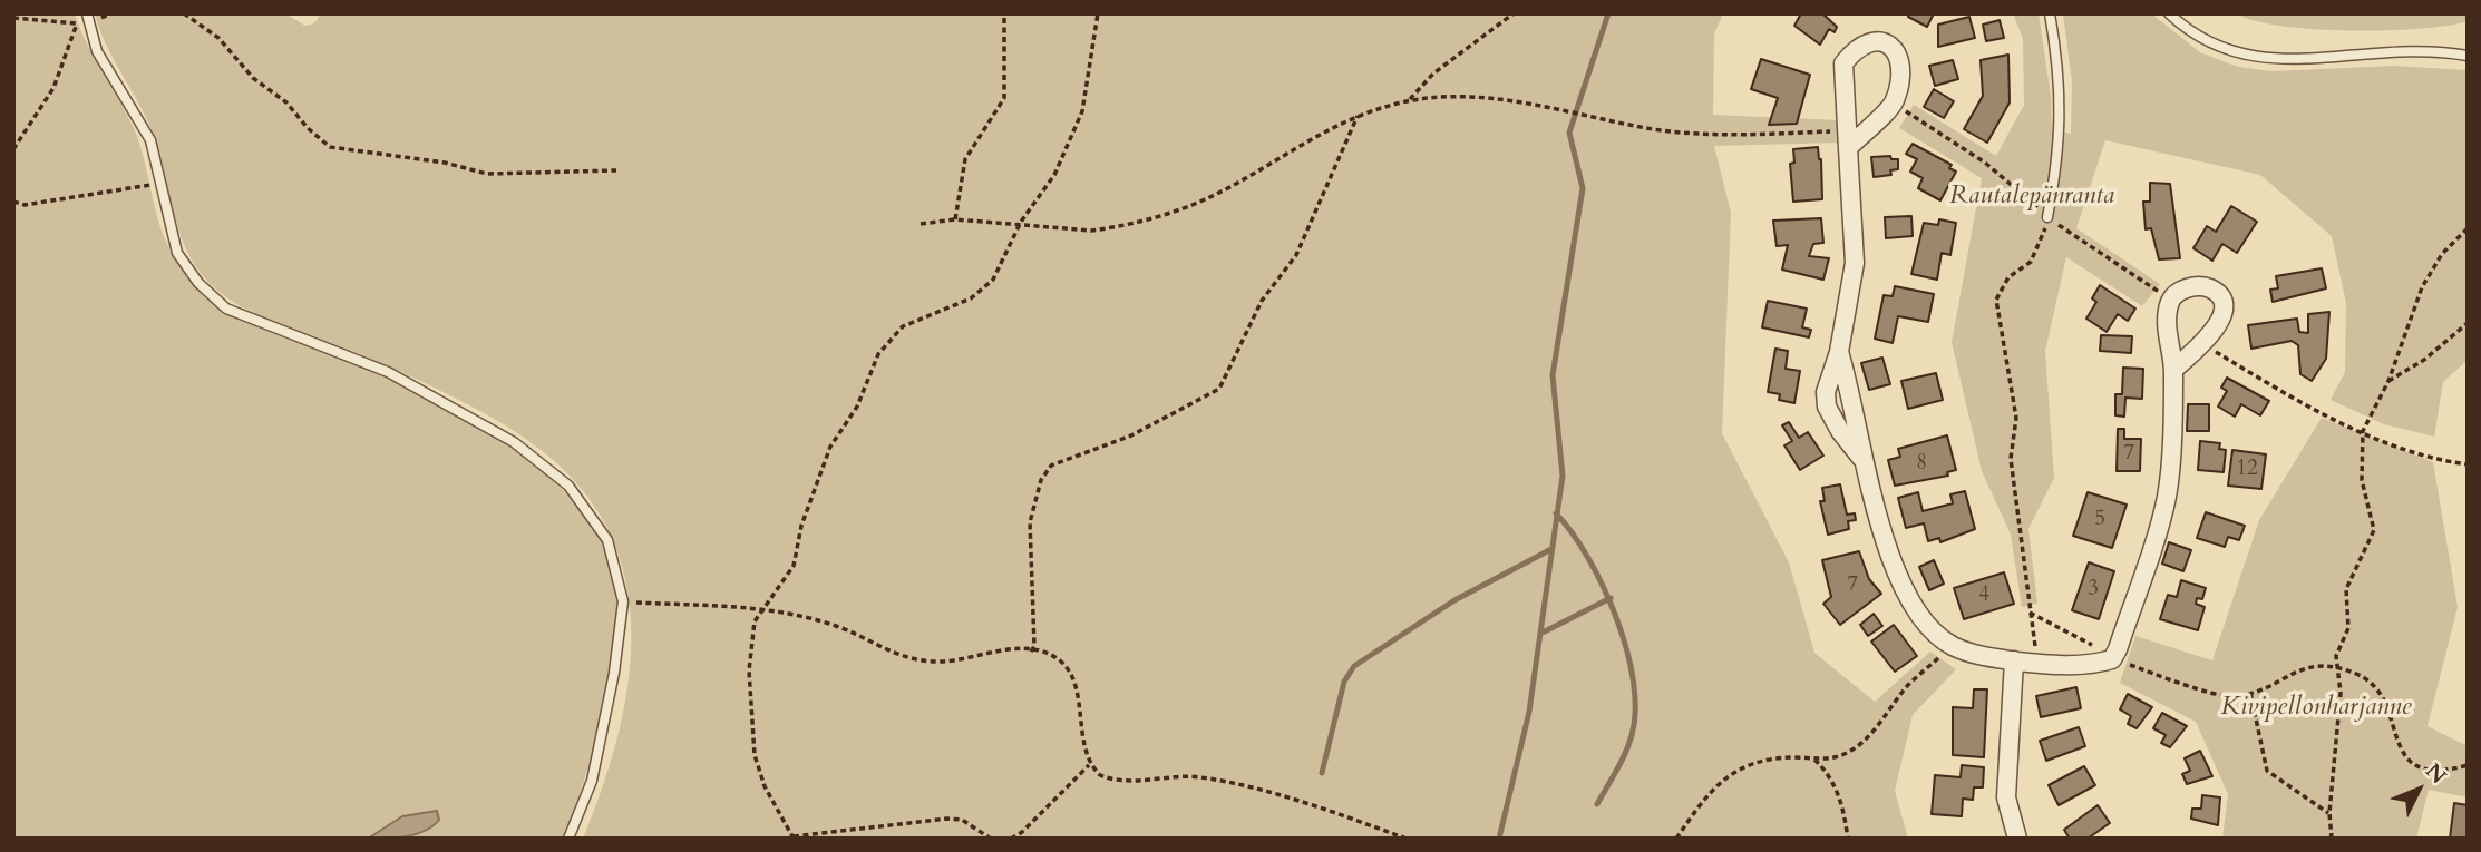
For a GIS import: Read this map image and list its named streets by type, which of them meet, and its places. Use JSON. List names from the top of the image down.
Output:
{
  "parks": ["Rautalepänranta", "Kivipellonharjanne"],
  "house_numbers": [
    "7",
    "8",
    "12",
    "5",
    "7",
    "3",
    "4"
  ],
  "north": "top right"
}
